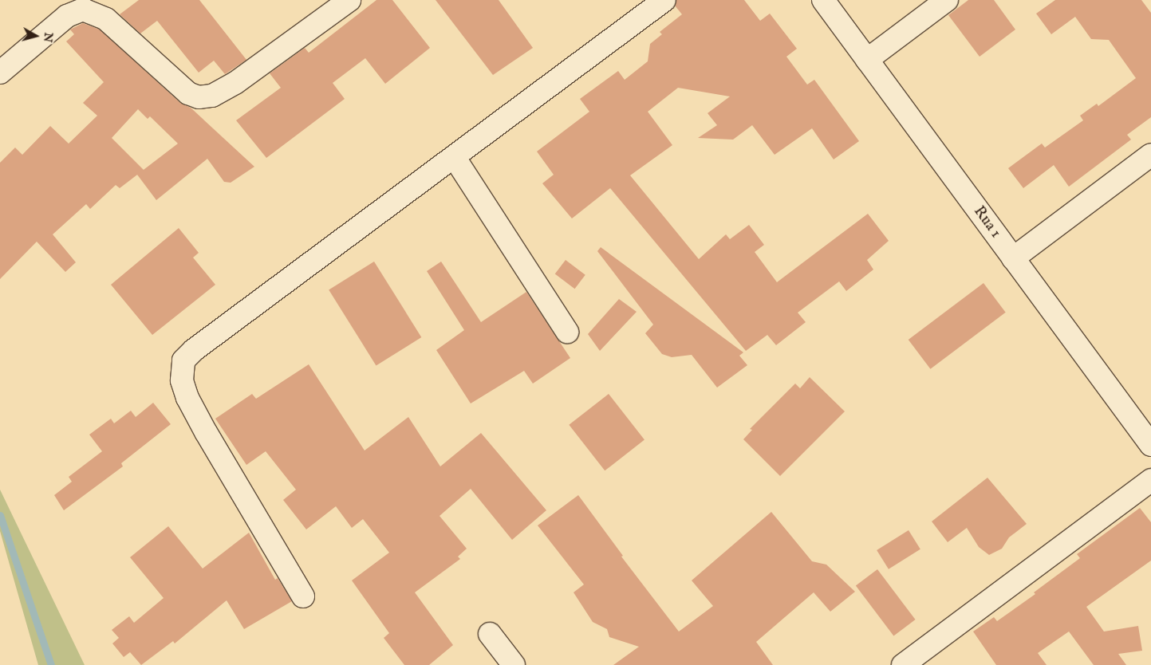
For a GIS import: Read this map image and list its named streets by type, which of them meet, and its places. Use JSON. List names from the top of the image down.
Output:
{
  "streets": {
    "street": ["Rua 1"]
  },
  "north": "right"
}
